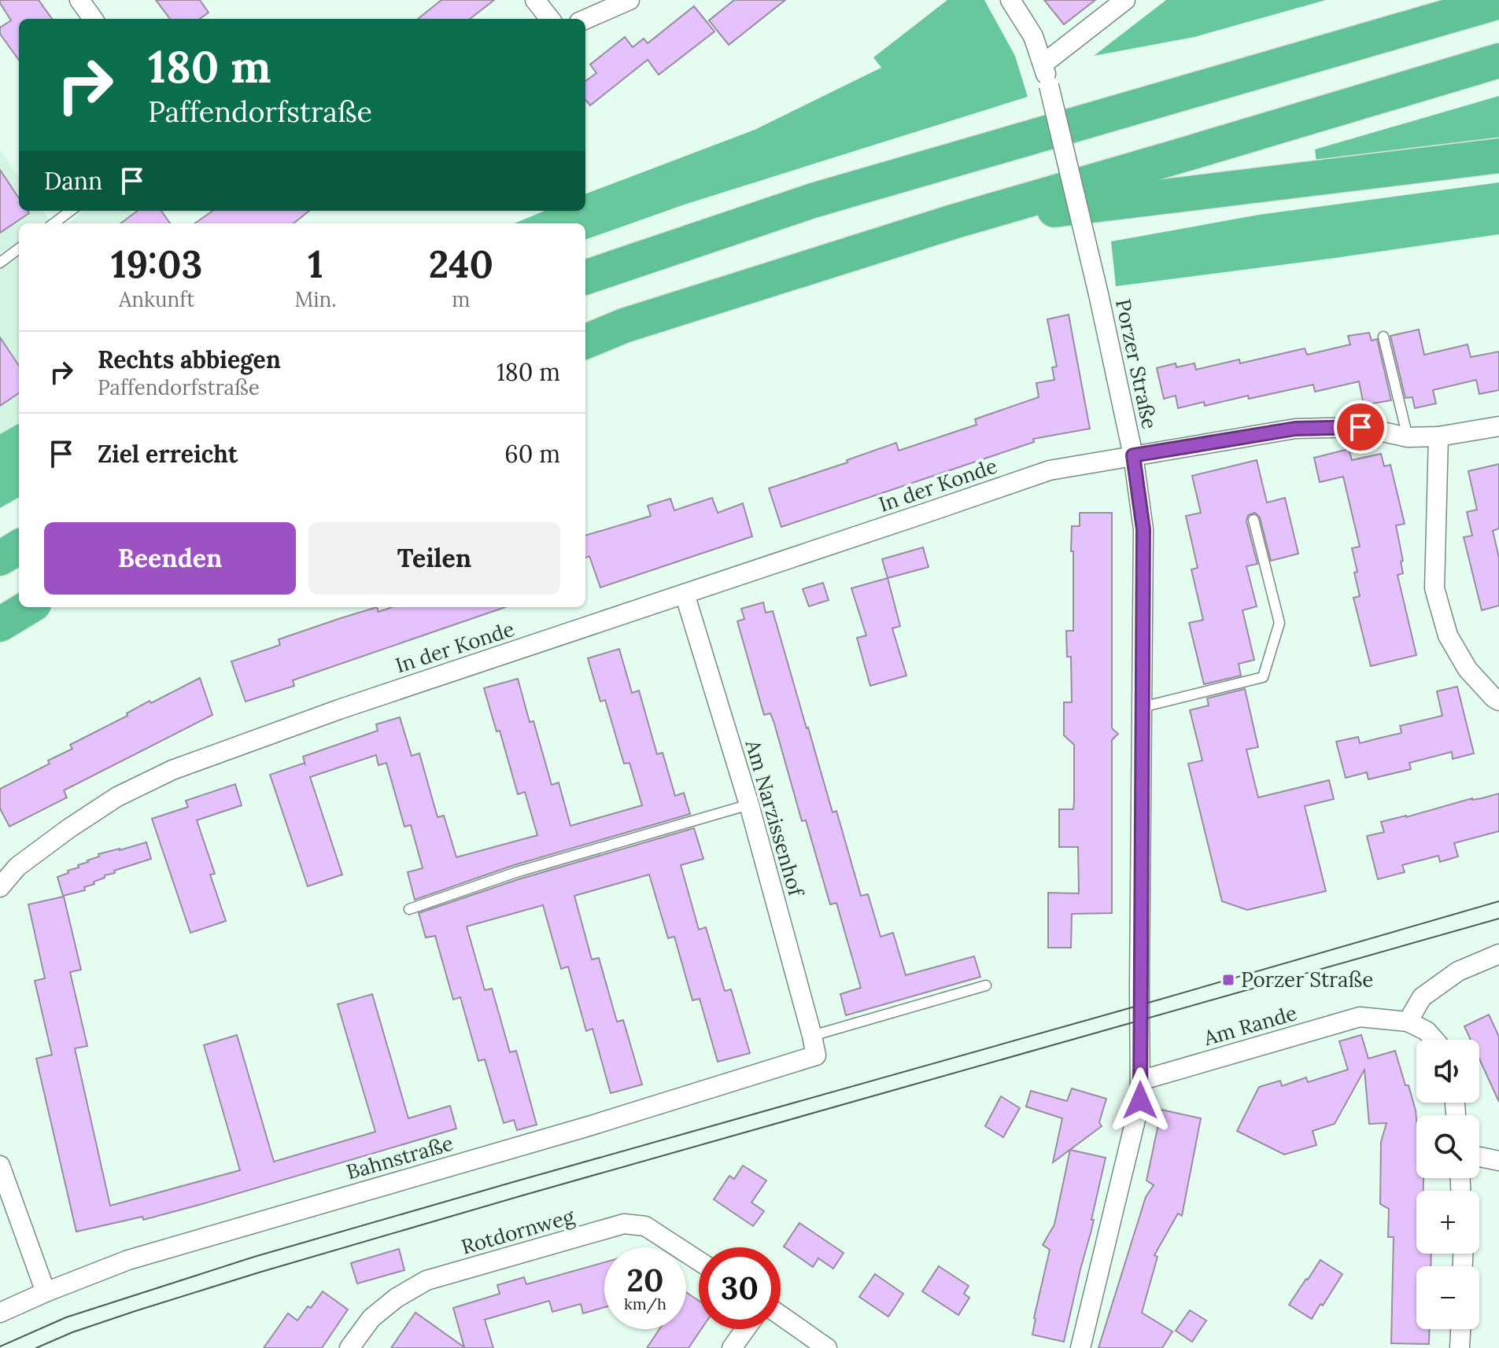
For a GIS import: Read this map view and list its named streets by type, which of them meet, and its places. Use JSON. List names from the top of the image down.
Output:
{
  "streets": {
    "street": [
      "Porzer Straße",
      "In der Konde",
      "Am Narzissenhof",
      "Am Rande",
      "Bahnstraße",
      "Rotdornweg"
    ]
  },
  "crossings": [
    ["Porzer Straße", "In der Konde"],
    ["Porzer Straße", "Am Rande"],
    ["In der Konde", "Am Narzissenhof"],
    ["Am Narzissenhof", "Bahnstraße"]
  ],
  "places": {
    "transit": ["Porzer Straße"]
  },
  "page": {
    "turn": ["180 m", "Paffendorfstraße"],
    "then": "Dann",
    "eta": [
      "19:03",
      "Ankunft",
      "1",
      "Min.",
      "240",
      "m"
    ],
    "list": [
      {
        "name": "Rechts abbiegen",
        "note": "Paffendorfstraße",
        "value": "180 m"
      },
      {
        "name": "Ziel erreicht",
        "value": "60 m"
      }
    ],
    "buttons": ["Beenden", "Teilen"],
    "map_buttons": ["+", "−"],
    "speed": "20 km/h",
    "limit": "30"
  }
}
